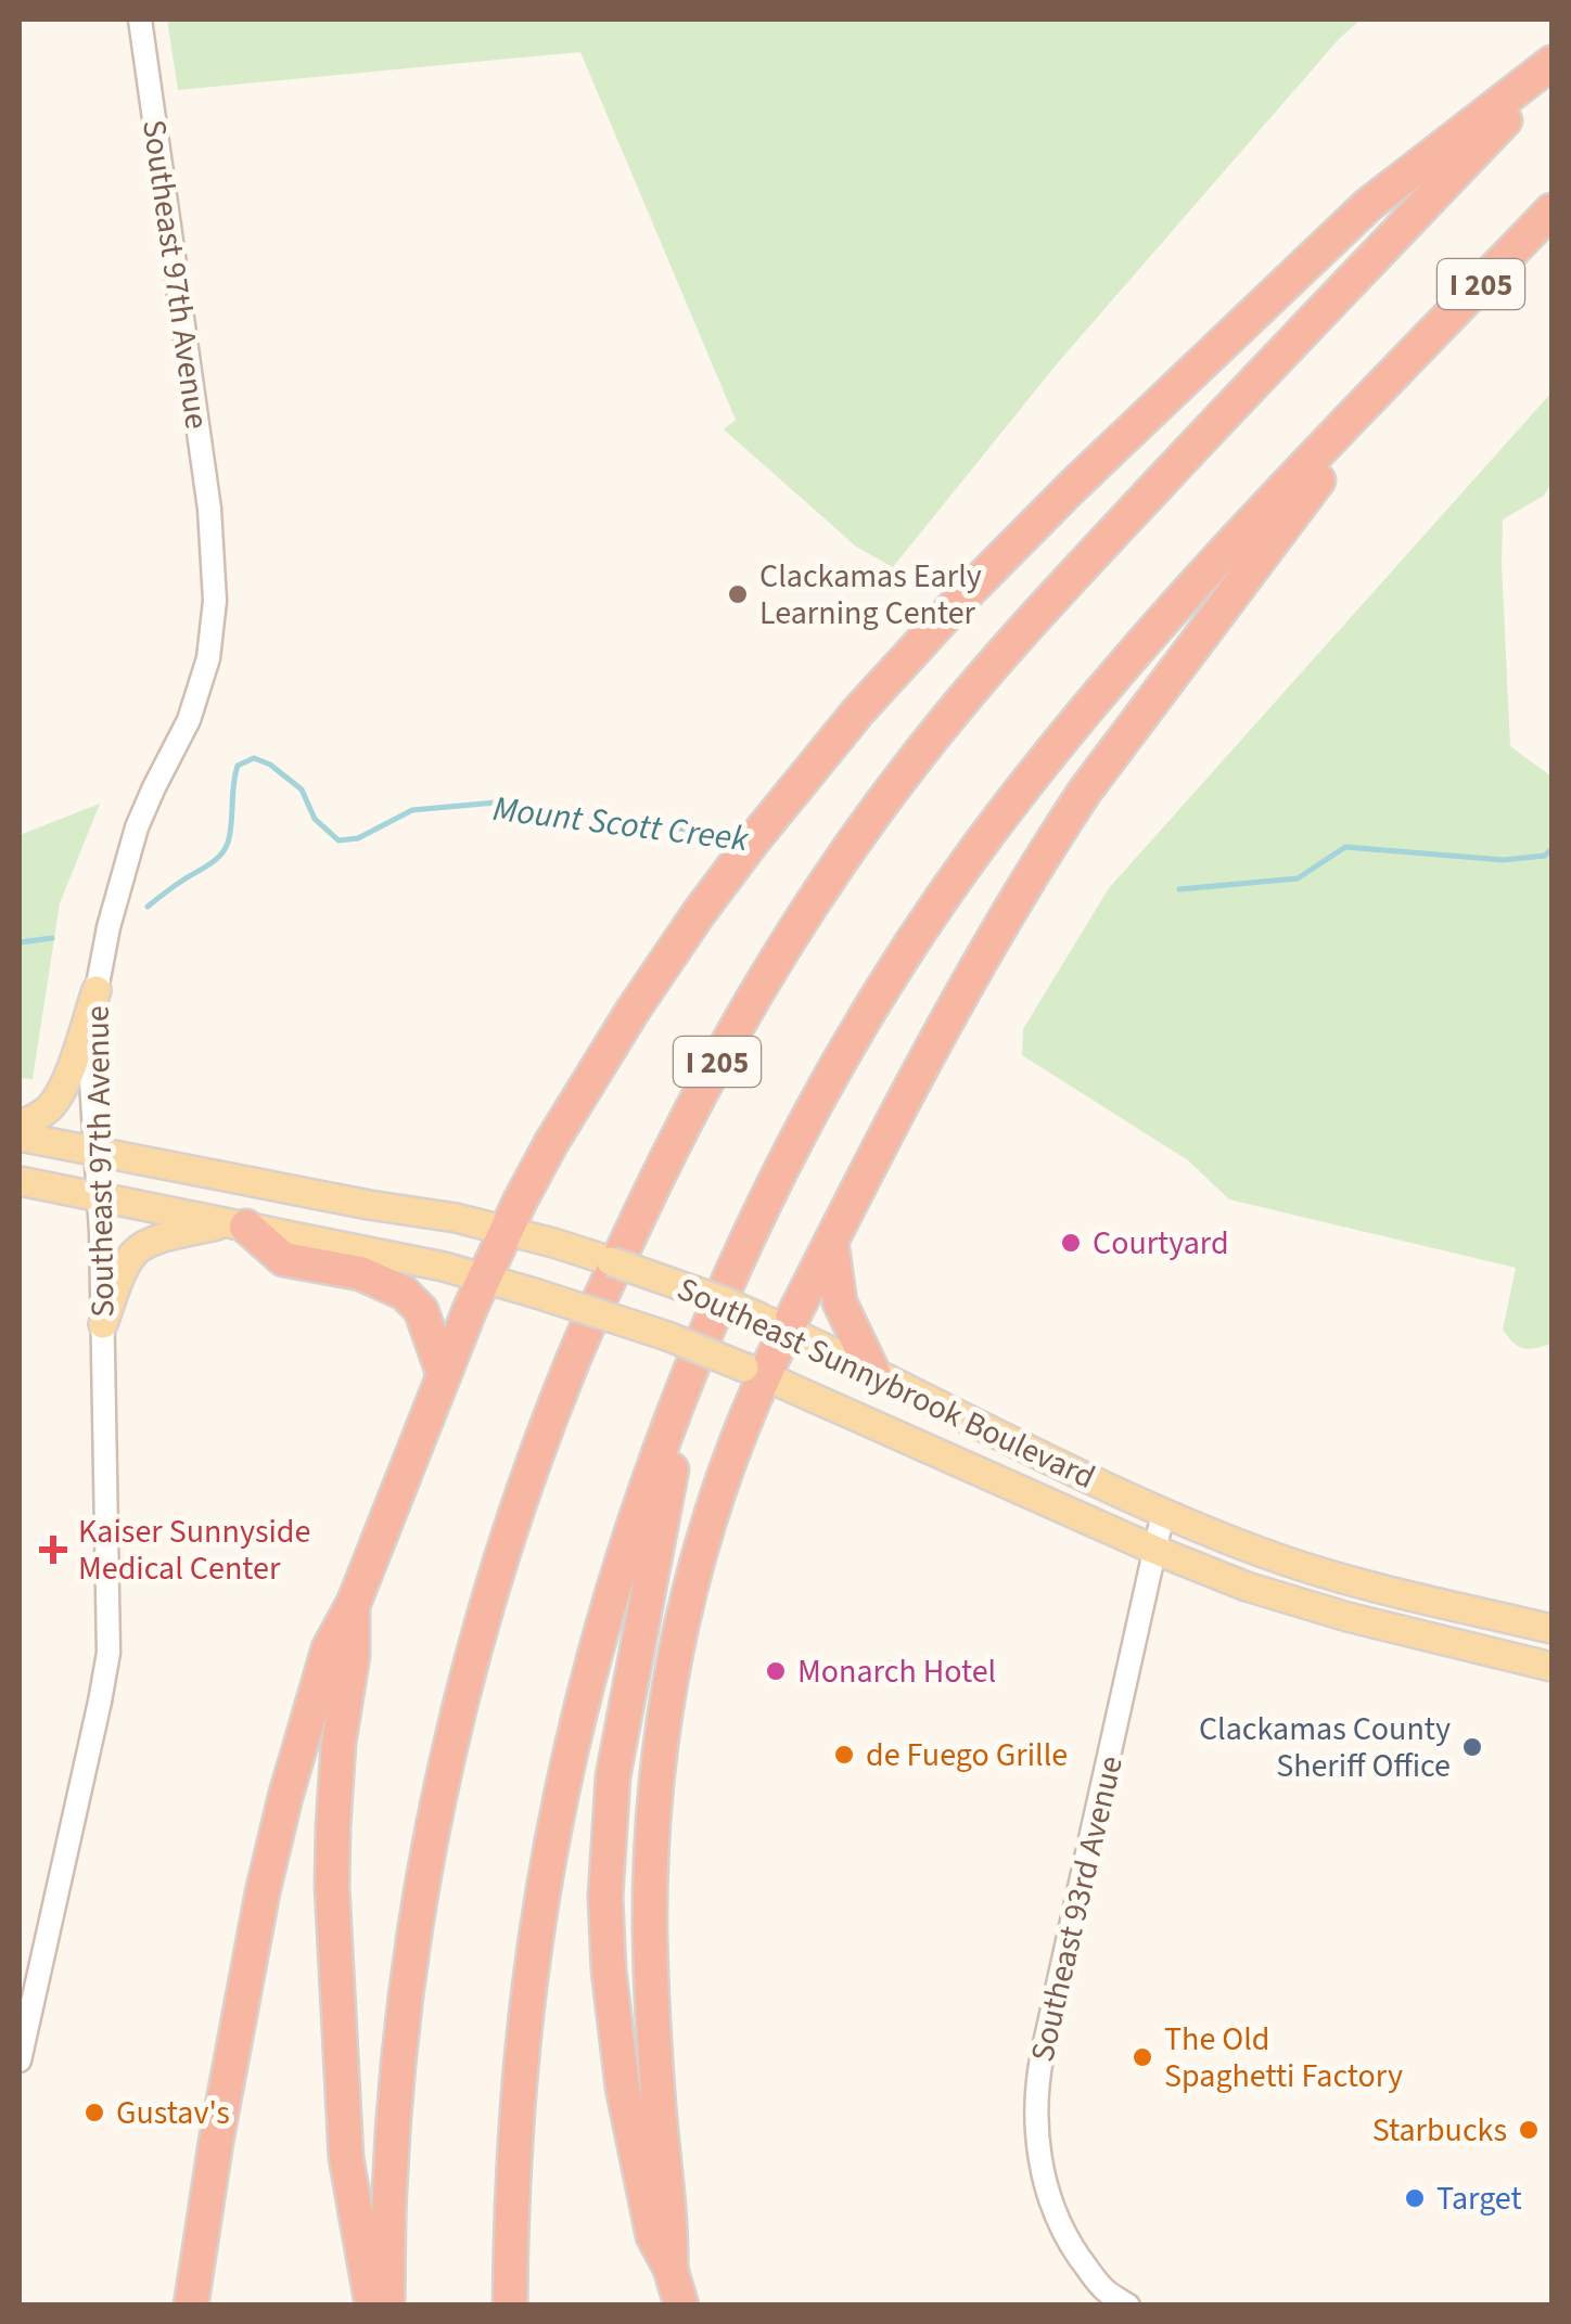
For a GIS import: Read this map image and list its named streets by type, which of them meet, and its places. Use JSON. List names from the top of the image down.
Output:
{
  "streets": {
    "highway": ["I 205"],
    "main road": ["Southeast Sunnybrook Boulevard"],
    "street": ["Southeast 97th Avenue", "Southeast 93rd Avenue"]
  },
  "crossings": [
    ["Southeast 97th Avenue", "Southeast Sunnybrook Boulevard"],
    ["Southeast Sunnybrook Boulevard", "Southeast 93rd Avenue"]
  ],
  "water": ["Mount Scott Creek"],
  "places": {
    "other": [
      "Clackamas Early Learning Center",
      "Courtyard",
      "Monarch Hotel",
      "Clackamas County Sheriff Office",
      "de Fuego Grille",
      "The Old Spaghetti Factory",
      "Gustav's",
      "Starbucks",
      "Target"
    ],
    "health": ["Kaiser Sunnyside Medical Center"]
  }
}
